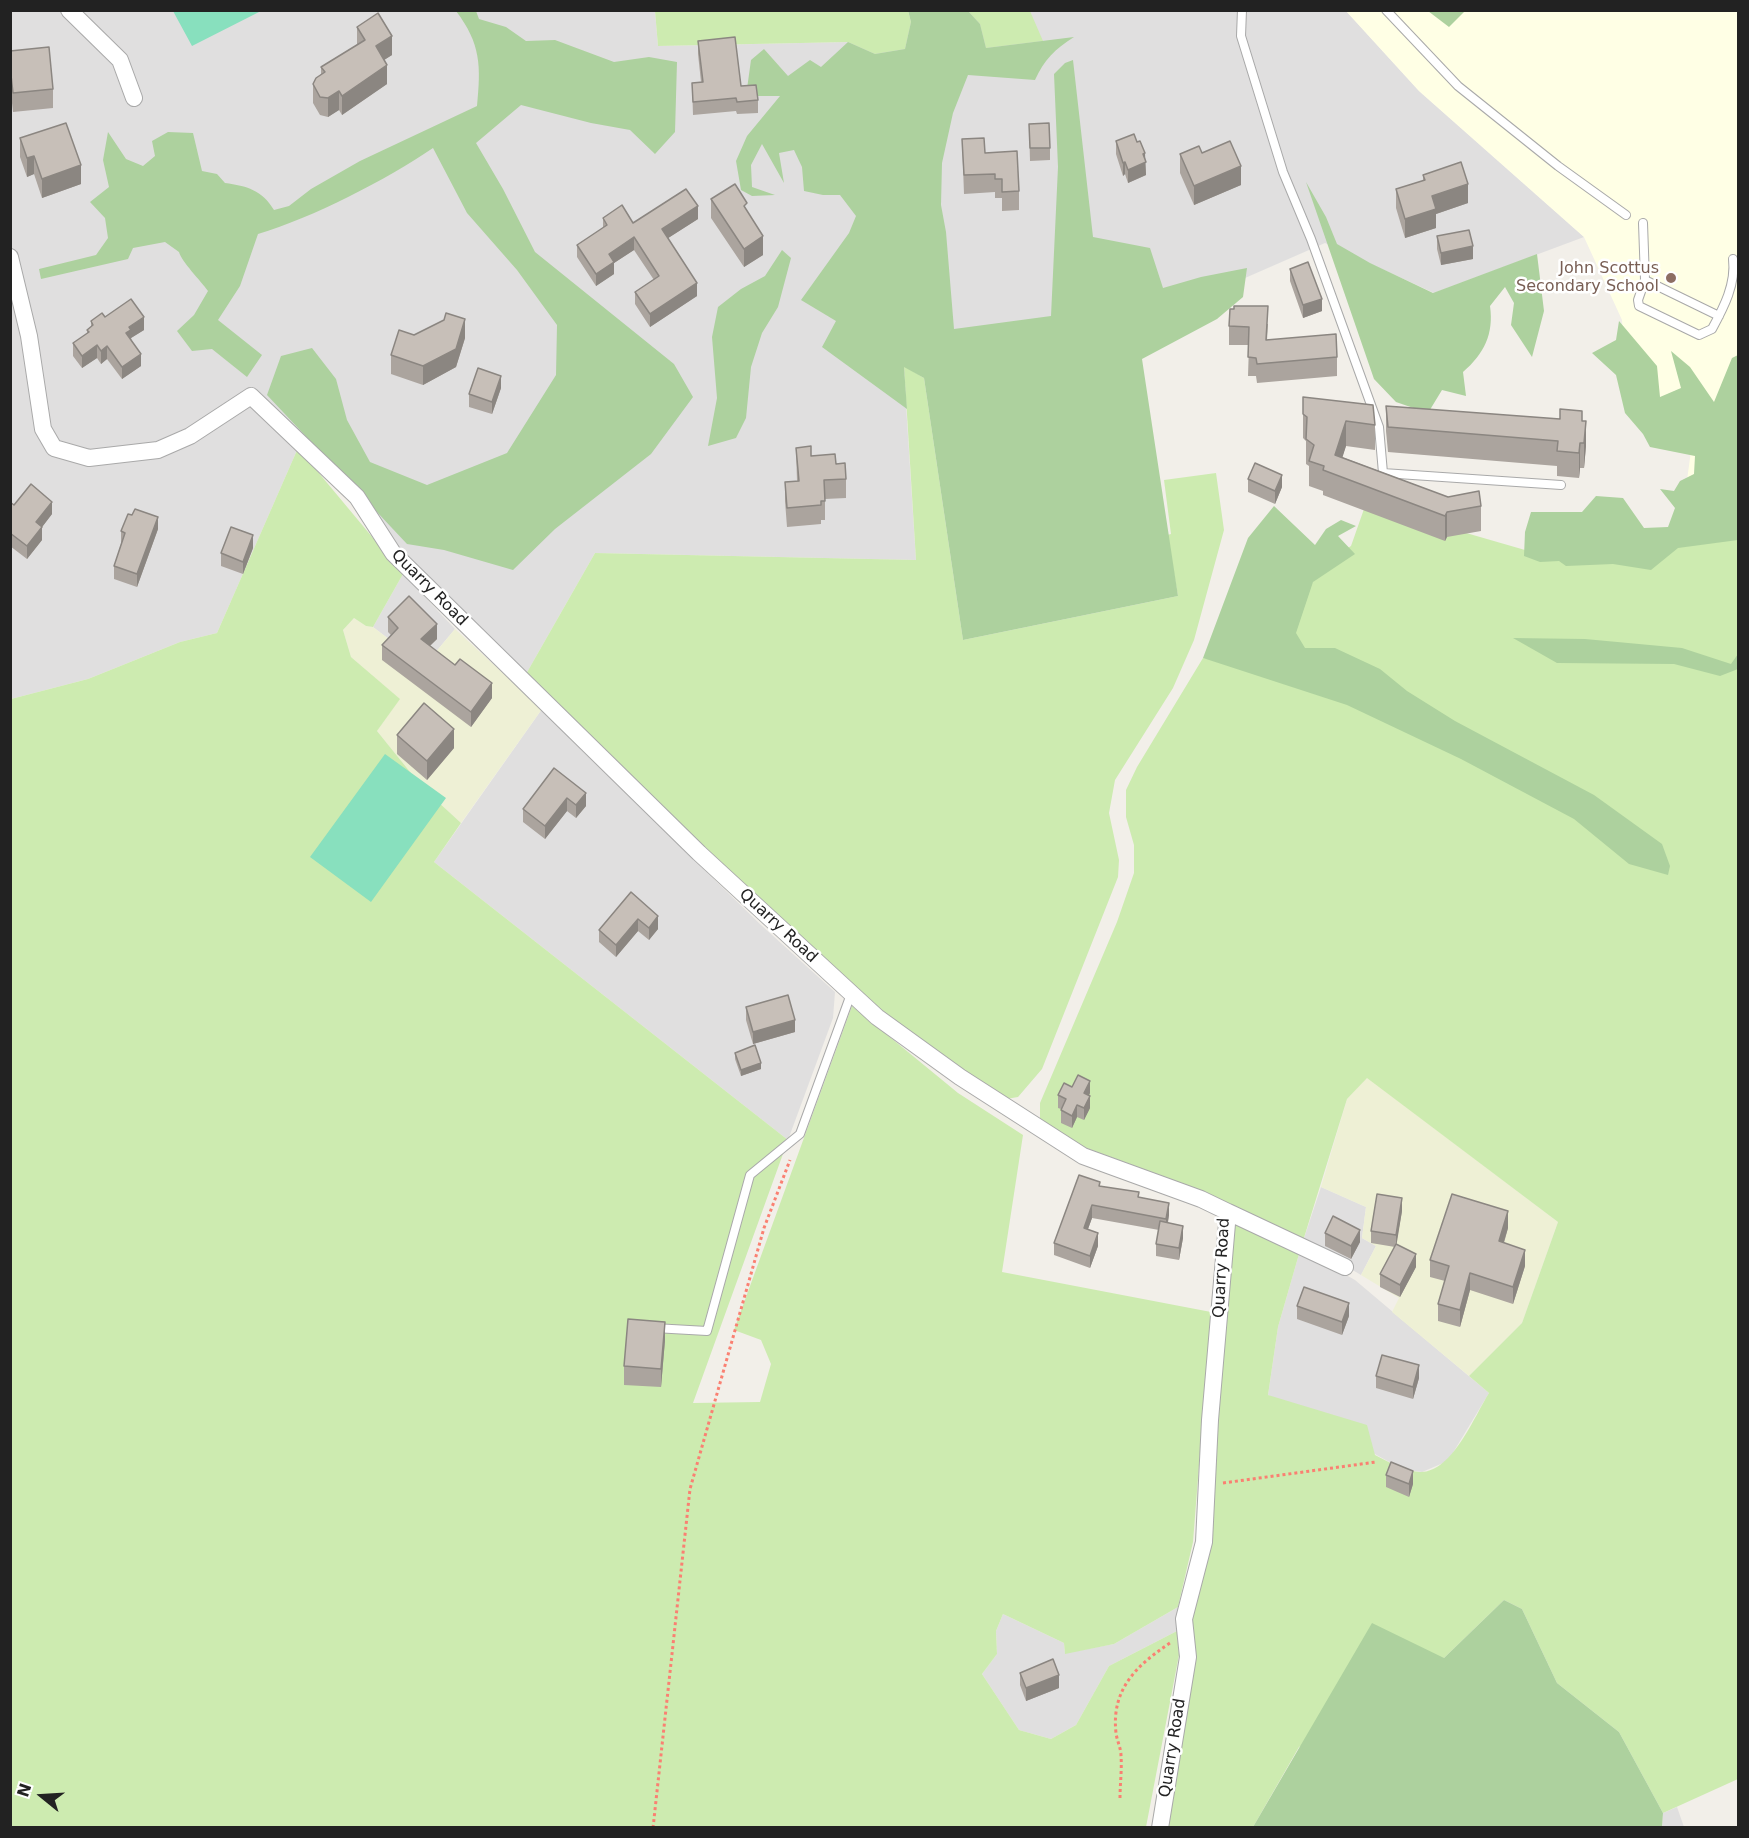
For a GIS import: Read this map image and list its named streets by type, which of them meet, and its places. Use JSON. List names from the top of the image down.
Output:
{
  "streets": {
    "street": ["Quarry Road"]
  },
  "places": ["John Scottus Secondary School"],
  "north": "left"
}
